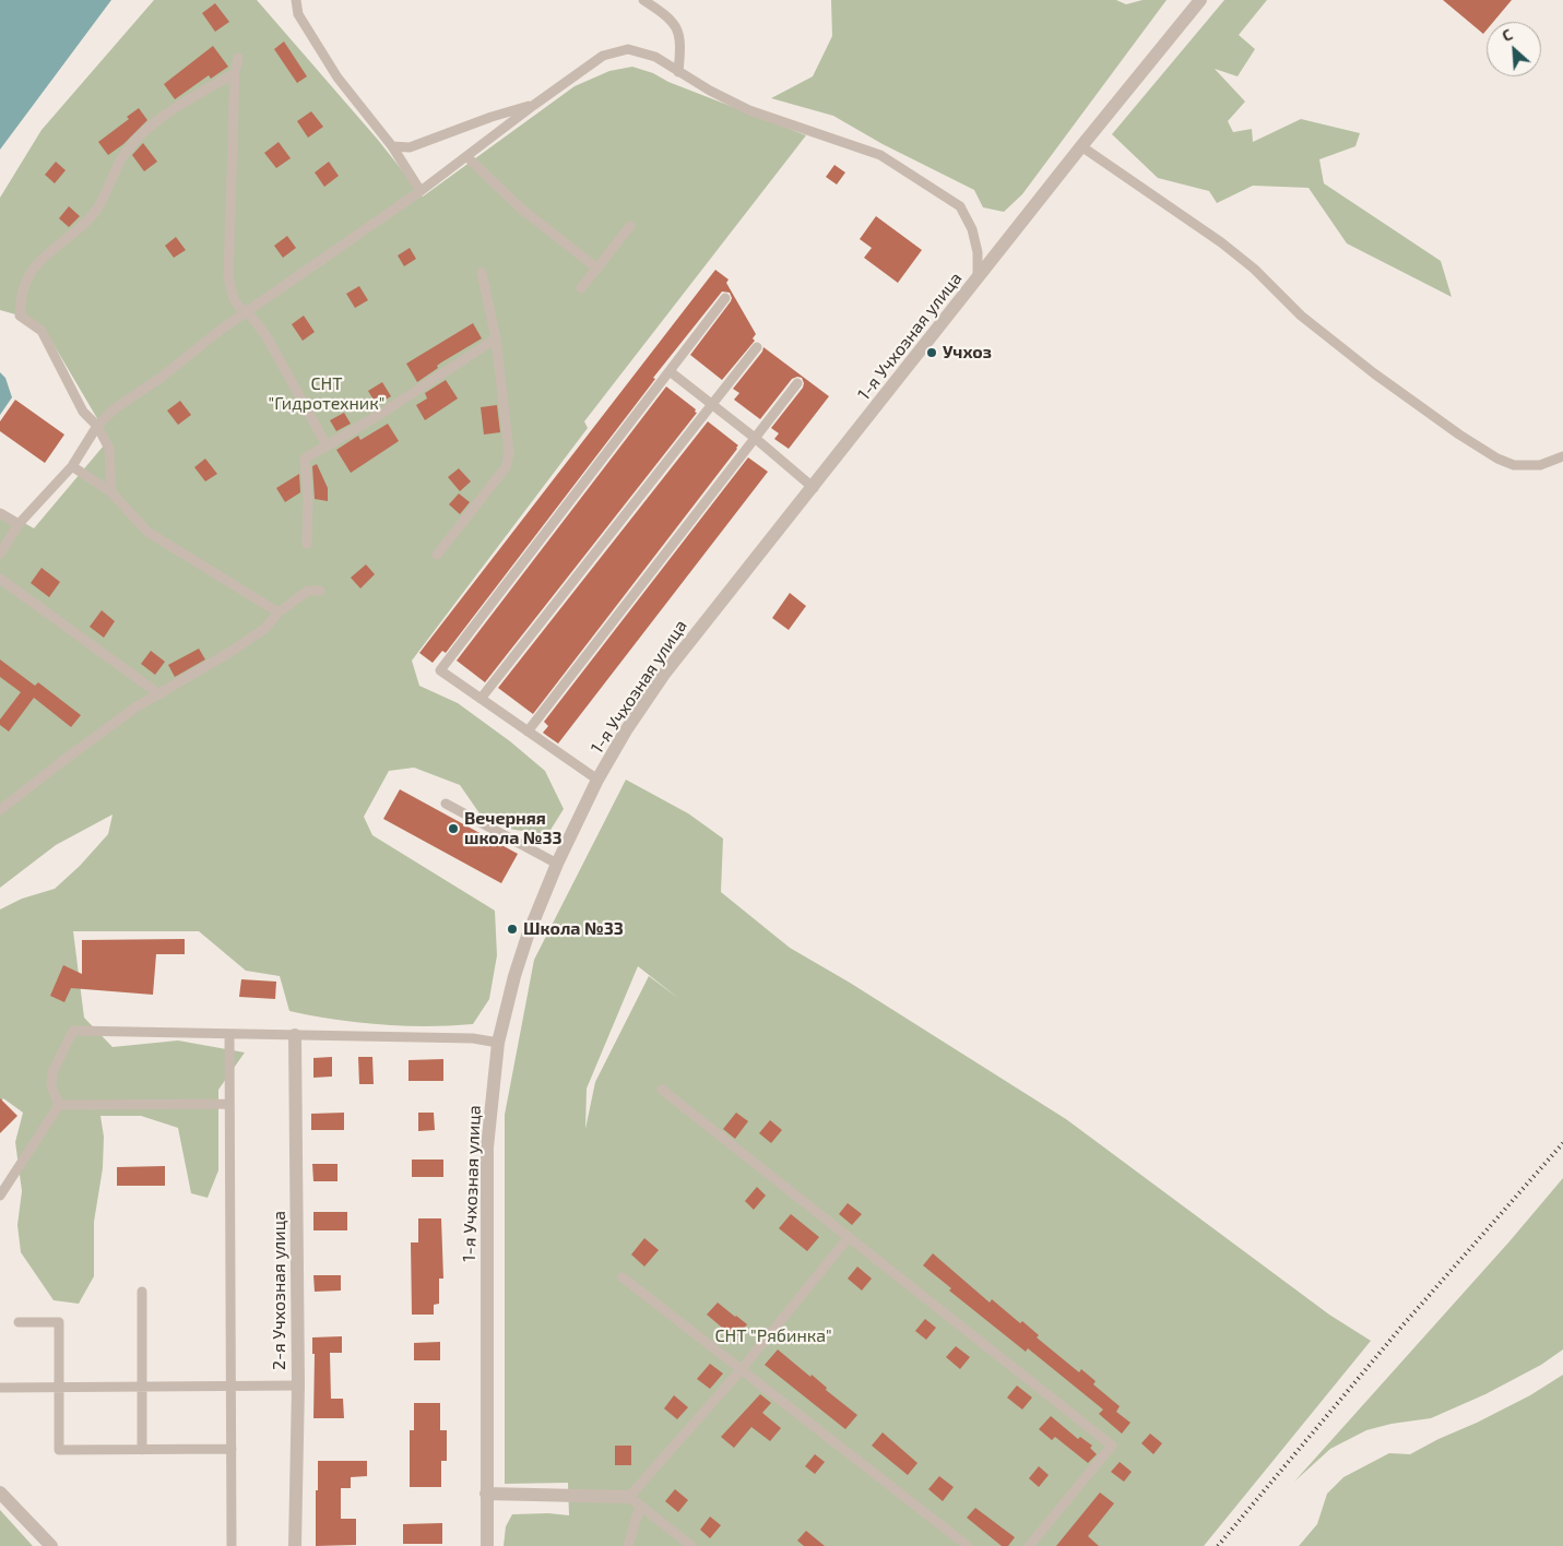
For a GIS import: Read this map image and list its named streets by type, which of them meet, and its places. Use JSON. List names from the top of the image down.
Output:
{
  "streets": {
    "street": ["1-я Учхозная улица", "2-я Учхозная улица"]
  },
  "parks": ["СНТ \"Гидротехник\"", "СНТ \"Рябинка\""],
  "places": ["Учхоз", "Вечерняя школа №33", "Школа №33"],
  "north": "top left"
}
